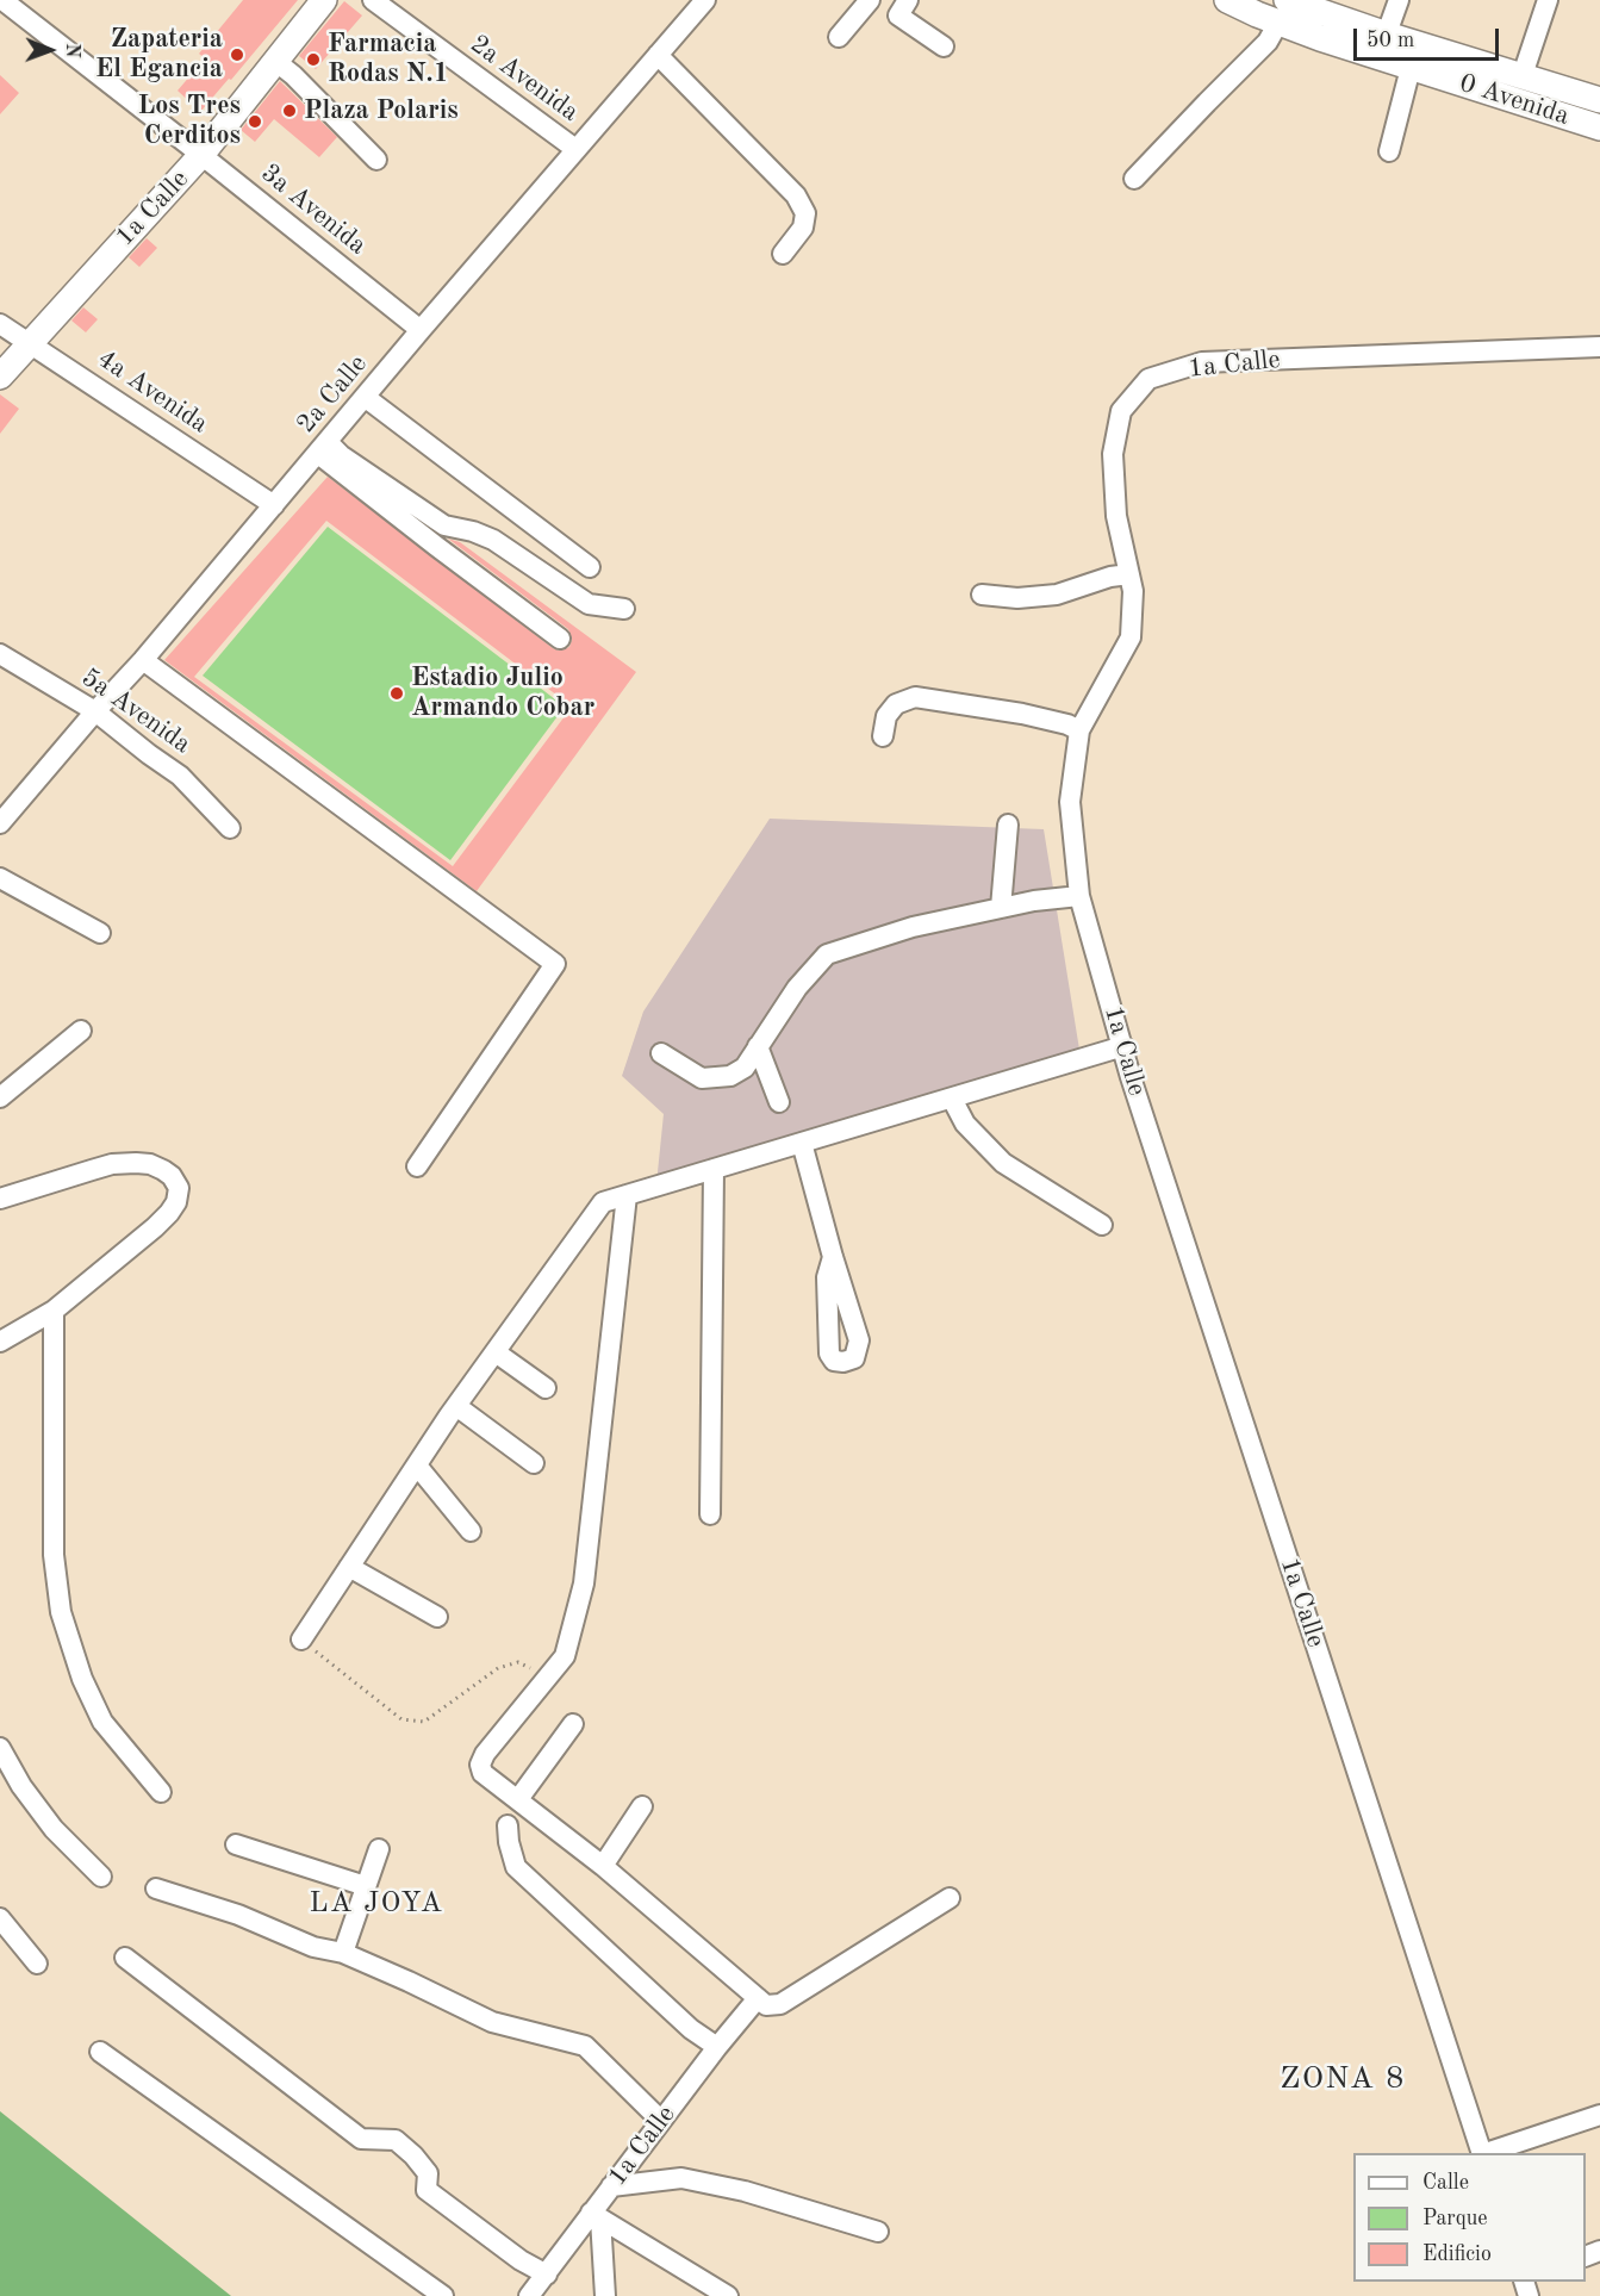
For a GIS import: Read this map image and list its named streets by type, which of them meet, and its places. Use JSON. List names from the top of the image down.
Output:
{
  "streets": {
    "main road": ["0 Avenida", "1a Calle"],
    "street": [
      "2a Avenida",
      "3a Avenida",
      "4a Avenida",
      "2a Calle",
      "5a Avenida"
    ]
  },
  "crossings": [
    ["2a Avenida", "2a Calle"],
    ["1a Calle", "3a Avenida"],
    ["1a Calle", "4a Avenida"],
    ["3a Avenida", "2a Calle"],
    ["4a Avenida", "2a Calle"],
    ["2a Calle", "5a Avenida"]
  ],
  "districts": ["LA JOYA", "ZONA 8"],
  "places": [
    "Zapateria El Egancia",
    "Farmacia Rodas N.1",
    "Plaza Polaris",
    "Los Tres Cerditos",
    "Estadio Julio Armando Cobar"
  ],
  "legend": ["Calle", "Parque", "Edificio"],
  "scale_bar": "50 m",
  "north": "right"
}
